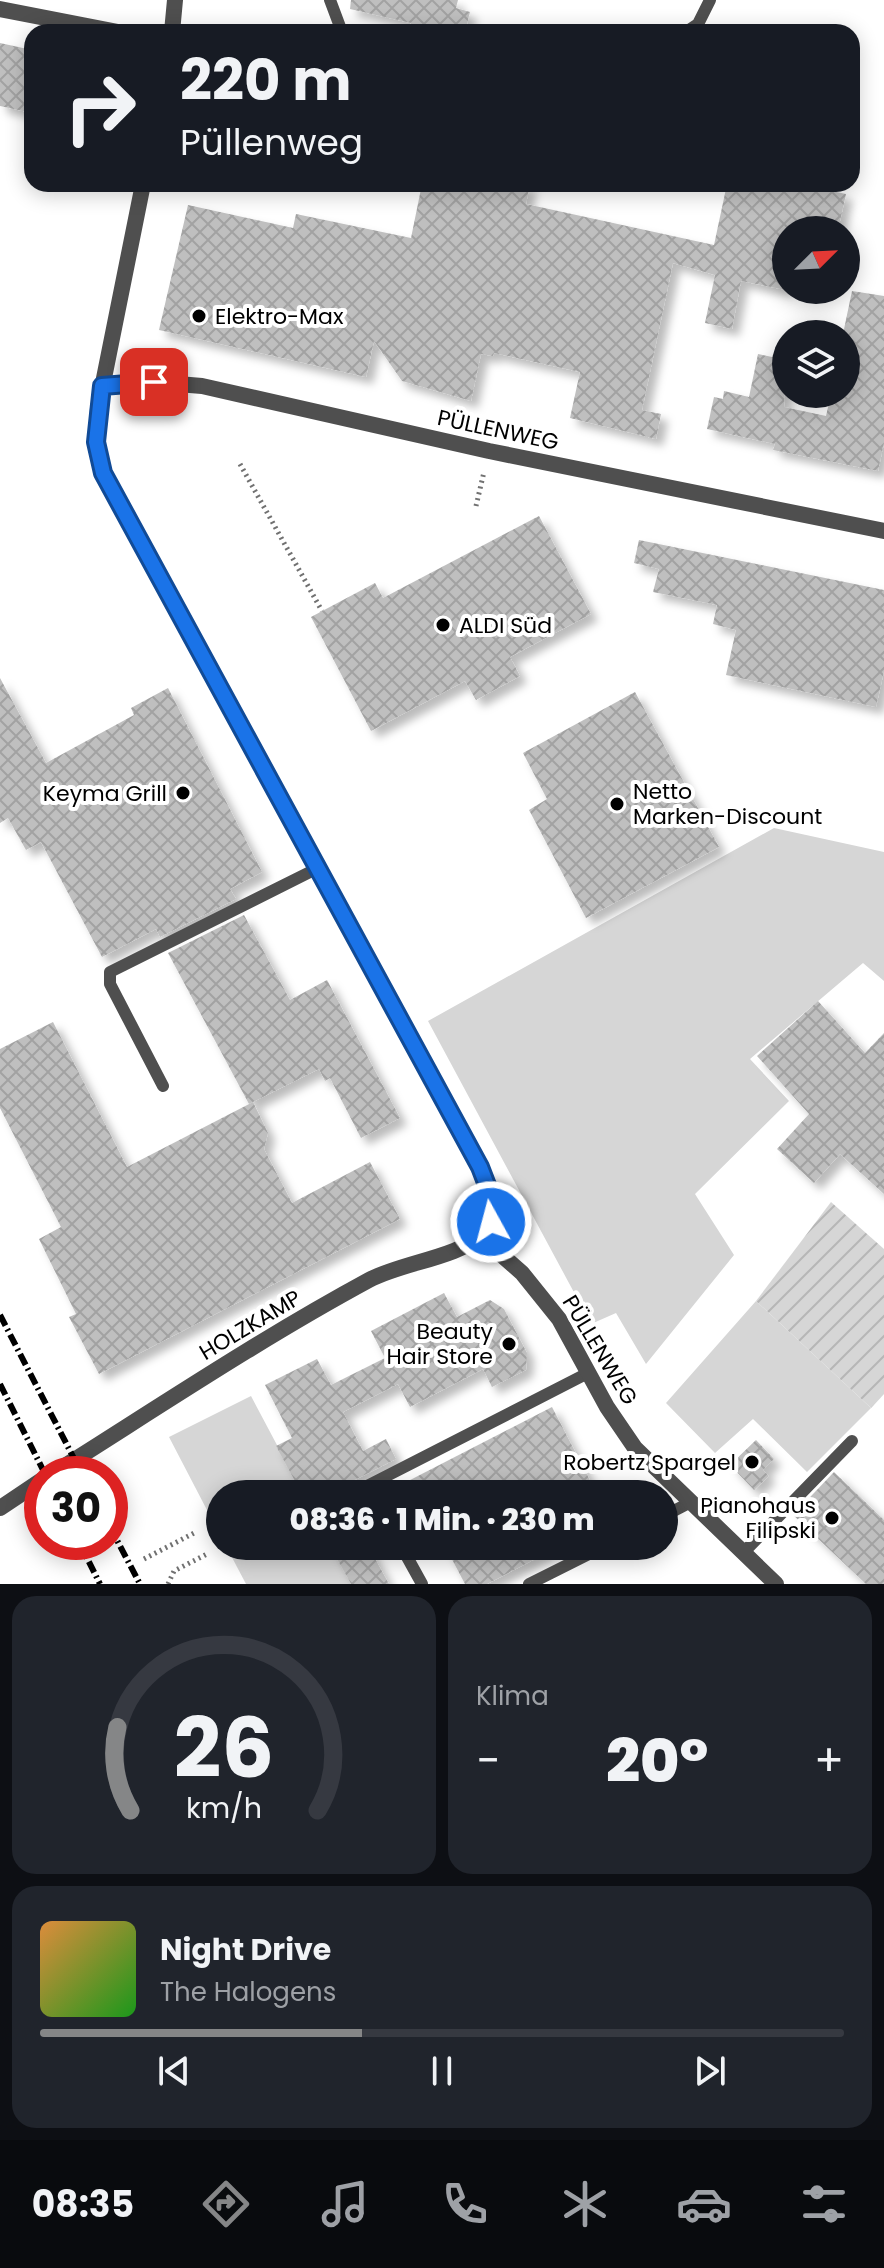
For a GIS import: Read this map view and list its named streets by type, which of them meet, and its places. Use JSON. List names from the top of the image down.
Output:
{
  "streets": {
    "street": ["PÜLLENWEG", "HOLZKAMP"]
  },
  "crossings": [
    ["PÜLLENWEG", "HOLZKAMP"]
  ],
  "places": [
    "Elektro-Max",
    "ALDI Süd",
    "Keyma Grill",
    "Netto Marken-Discount",
    "Beauty Hair Store",
    "Robertz Spargel",
    "Pianohaus Filipski"
  ],
  "north": "top right",
  "page": {
    "turn": ["220 m", "Püllenweg"],
    "limit": "30",
    "trip": "08:36 · 1 Min. · 230 m",
    "tile": "Klima",
    "heat": ["−", "20°", "+"],
    "song": ["Night Drive", "The Halogens"],
    "tabs": "08:35",
    "gauge": ["26", "km/h"]
  }
}
